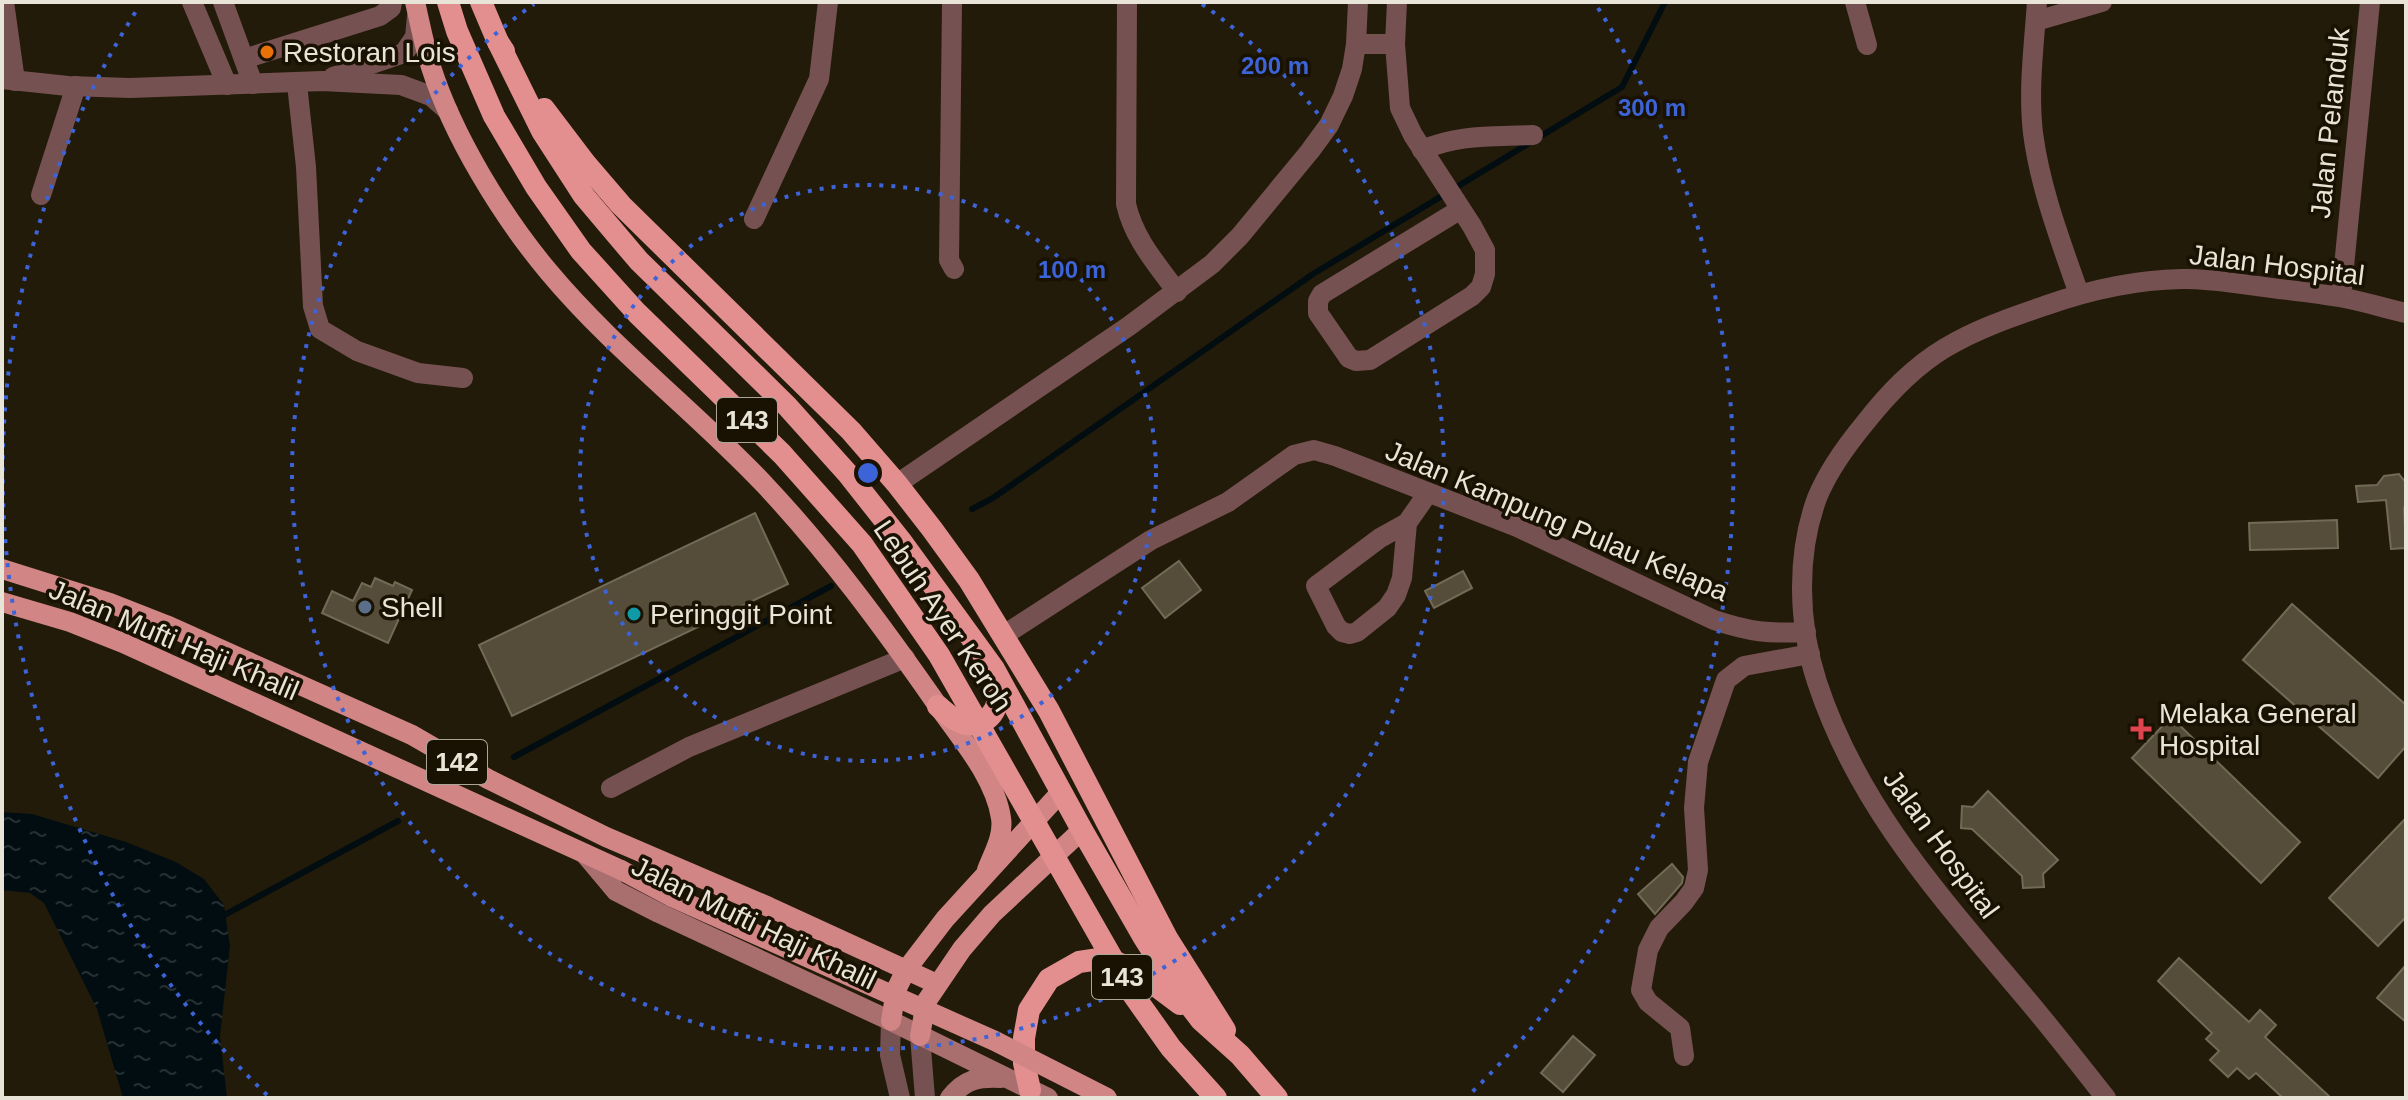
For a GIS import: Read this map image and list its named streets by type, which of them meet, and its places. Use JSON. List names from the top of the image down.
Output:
{
  "streets": {
    "highway": ["143", "Lebuh Ayer Keroh"],
    "main road": ["Jalan Mufti Haji Khalil", "142"],
    "street": ["Jalan Pelanduk", "Jalan Hospital", "Jalan Kampung Pulau Kelapa"]
  },
  "crossings": [
    ["Jalan Pelanduk", "Jalan Hospital"],
    ["Jalan Hospital", "Jalan Kampung Pulau Kelapa"],
    ["143", "Lebuh Ayer Keroh"],
    ["Jalan Kampung Pulau Kelapa", "Lebuh Ayer Keroh"],
    ["Jalan Mufti Haji Khalil", "142"]
  ],
  "places": {
    "other": ["Restoran Lois", "Shell", "Peringgit Point"],
    "health": ["Melaka General Hospital"]
  },
  "rings": ["200 m", "300 m", "100 m"]
}
